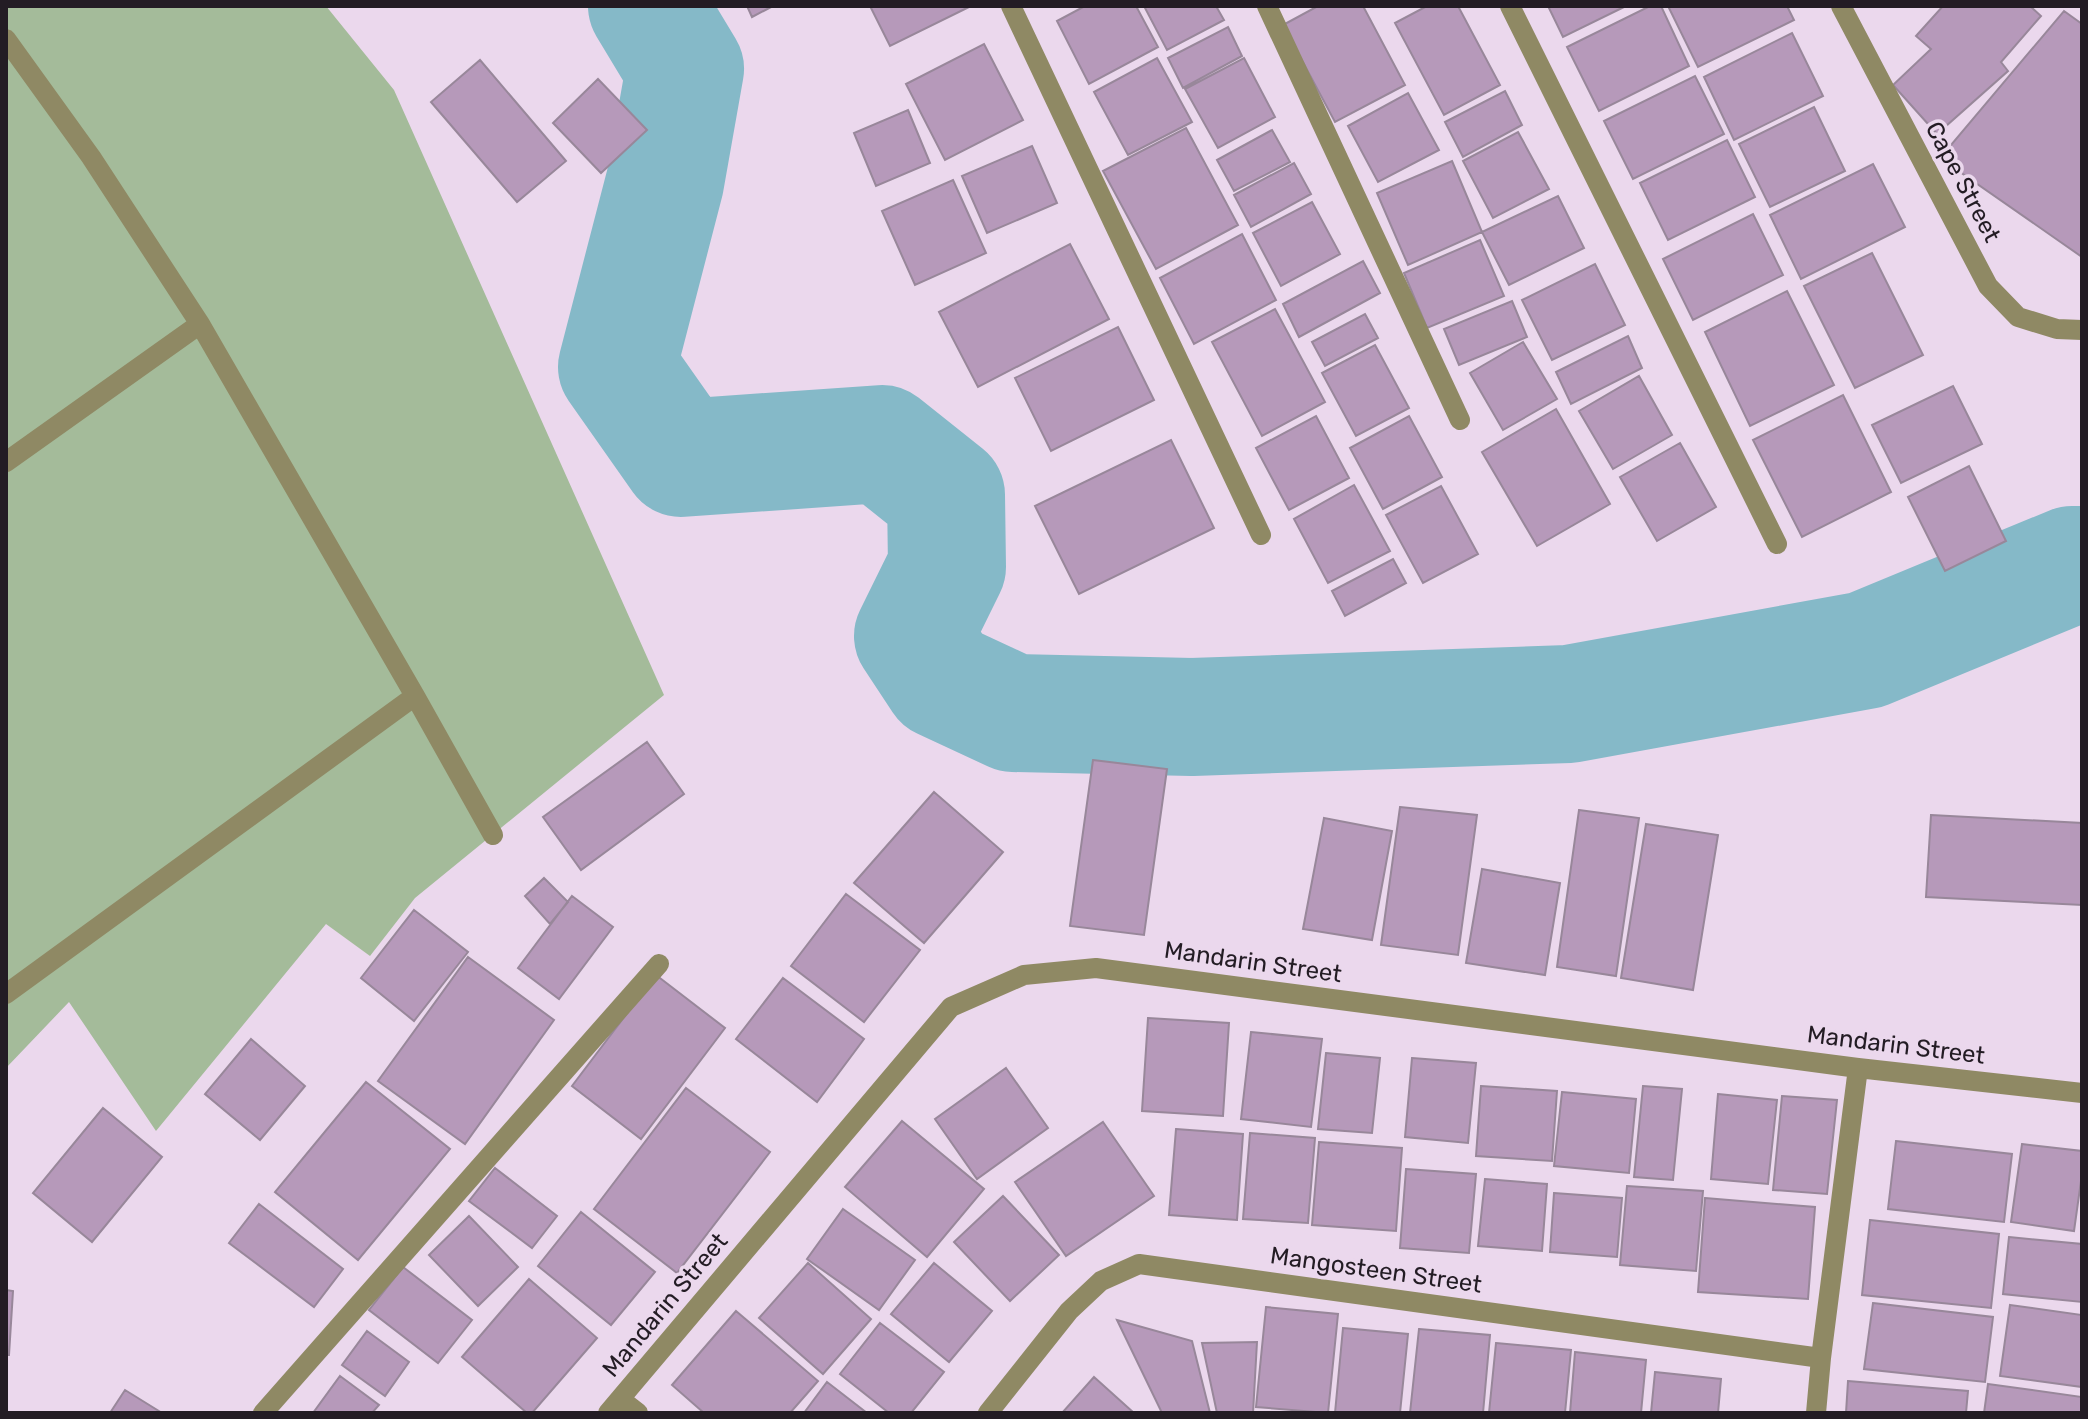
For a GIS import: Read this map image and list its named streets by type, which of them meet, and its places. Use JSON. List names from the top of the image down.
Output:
{
  "streets": {
    "street": ["Cape Street", "Mandarin Street", "Mangosteen Street"]
  }
}
